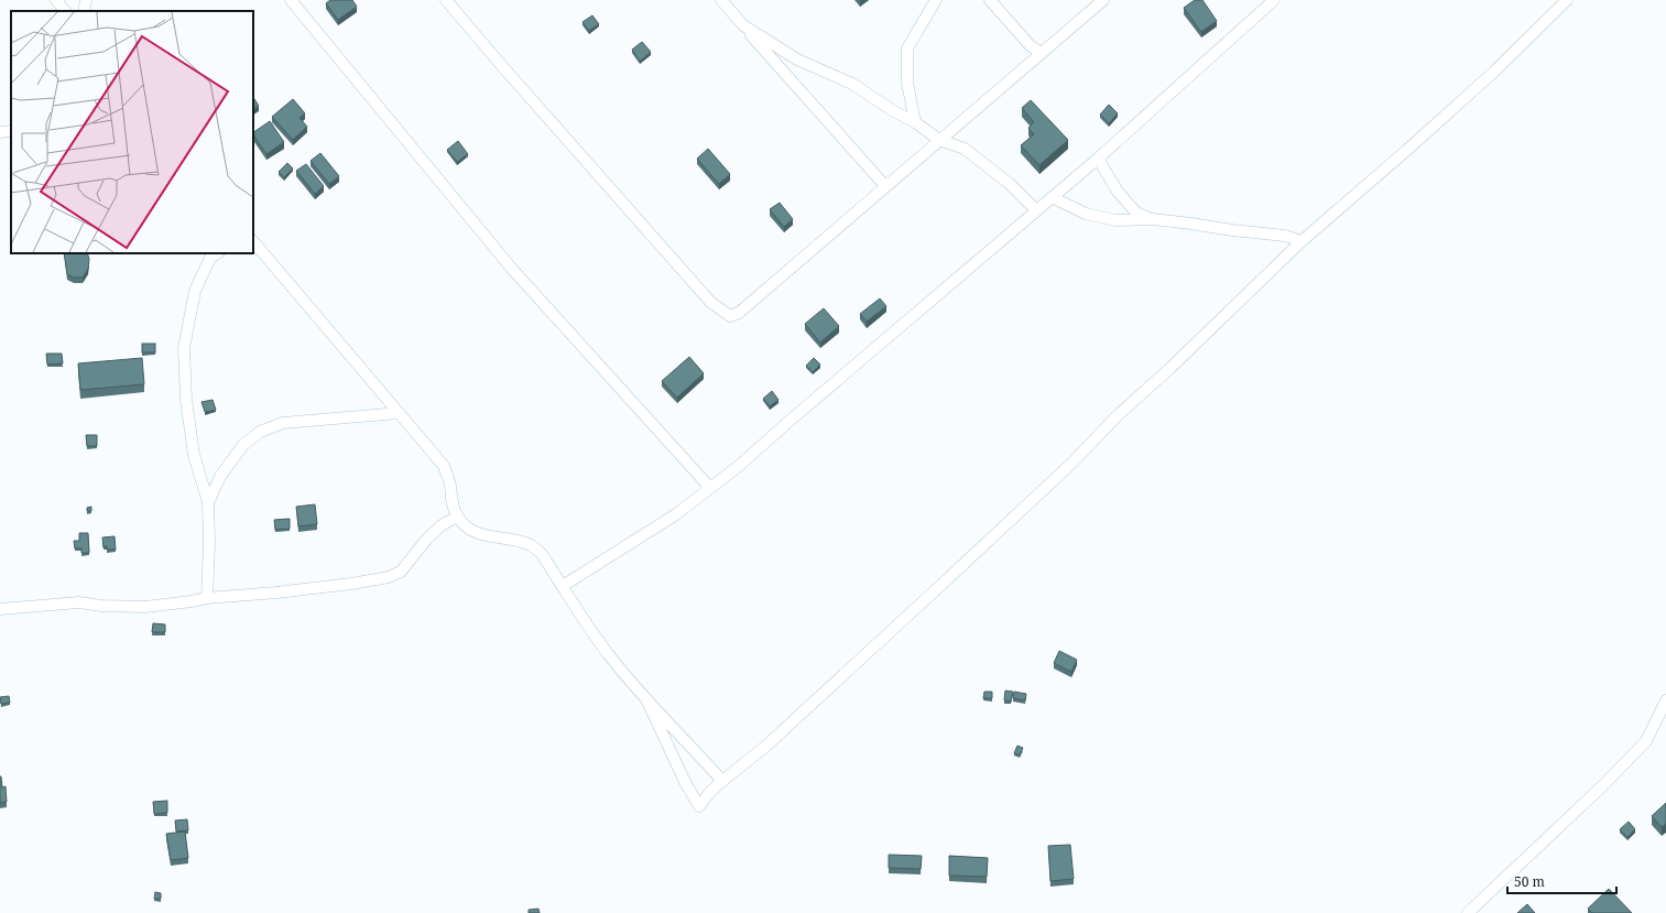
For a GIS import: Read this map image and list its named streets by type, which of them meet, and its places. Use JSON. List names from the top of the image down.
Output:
{
  "scale_bar": "50 m"
}
